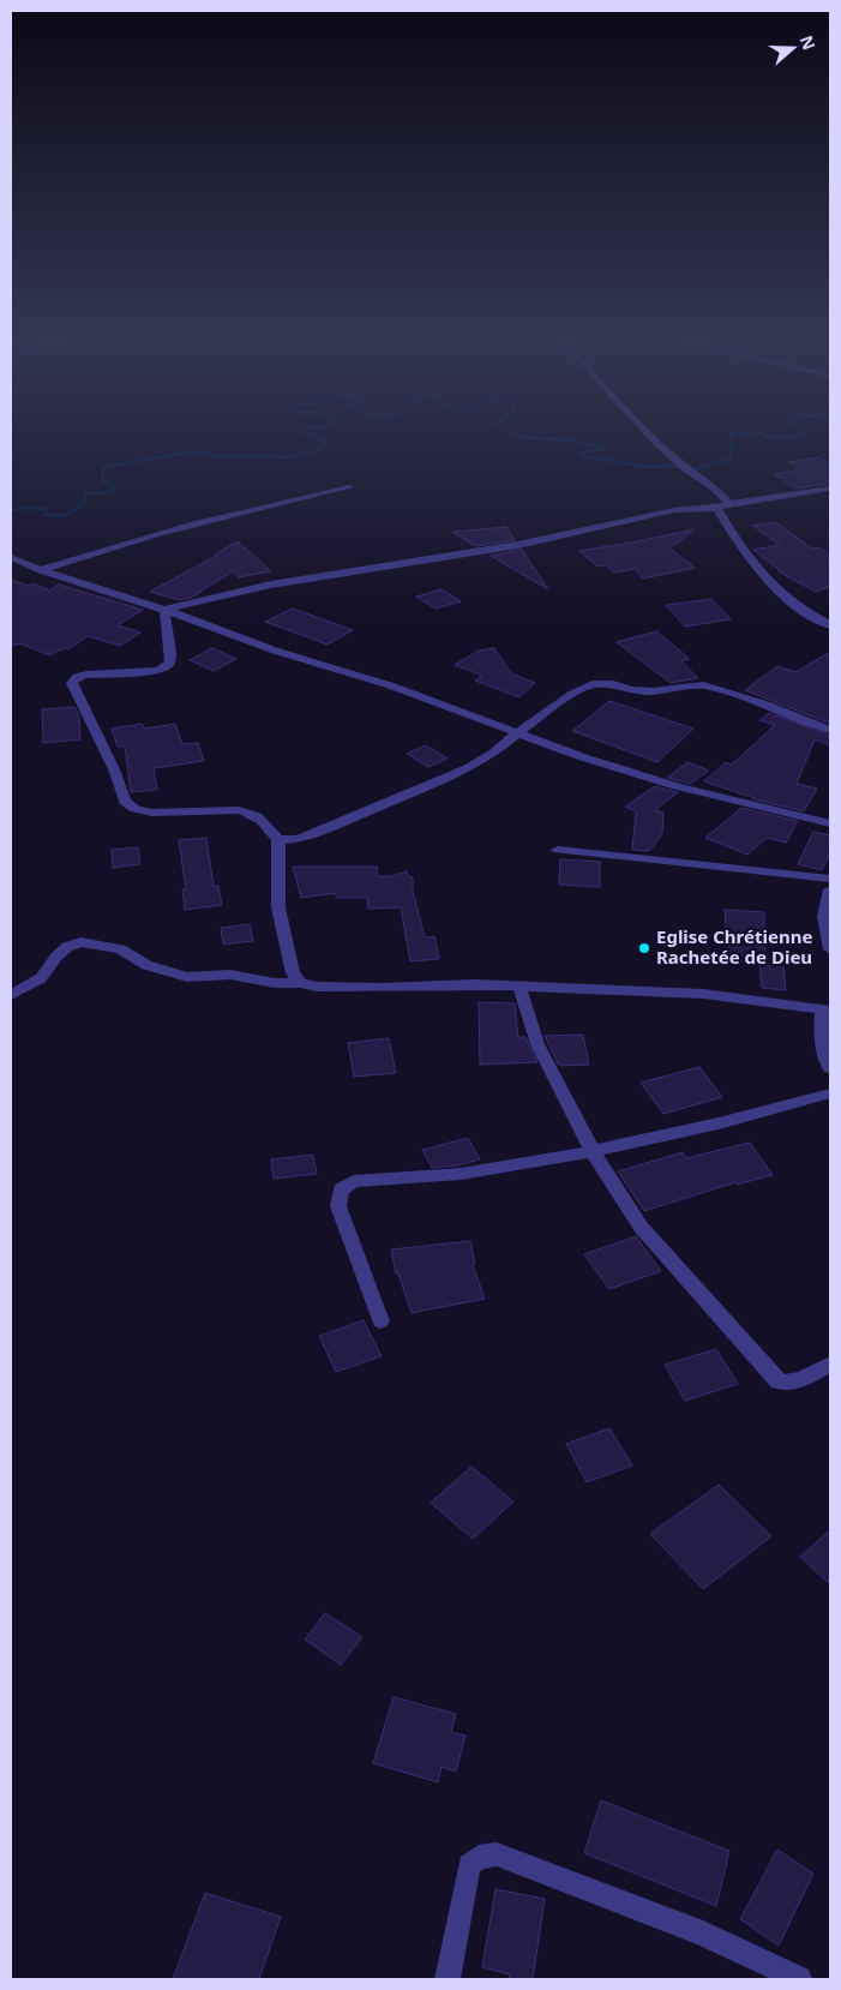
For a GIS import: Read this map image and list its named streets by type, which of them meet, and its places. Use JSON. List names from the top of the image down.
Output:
{
  "places": ["Eglise Chrétienne Rachetée de Dieu"],
  "north": "right"
}
